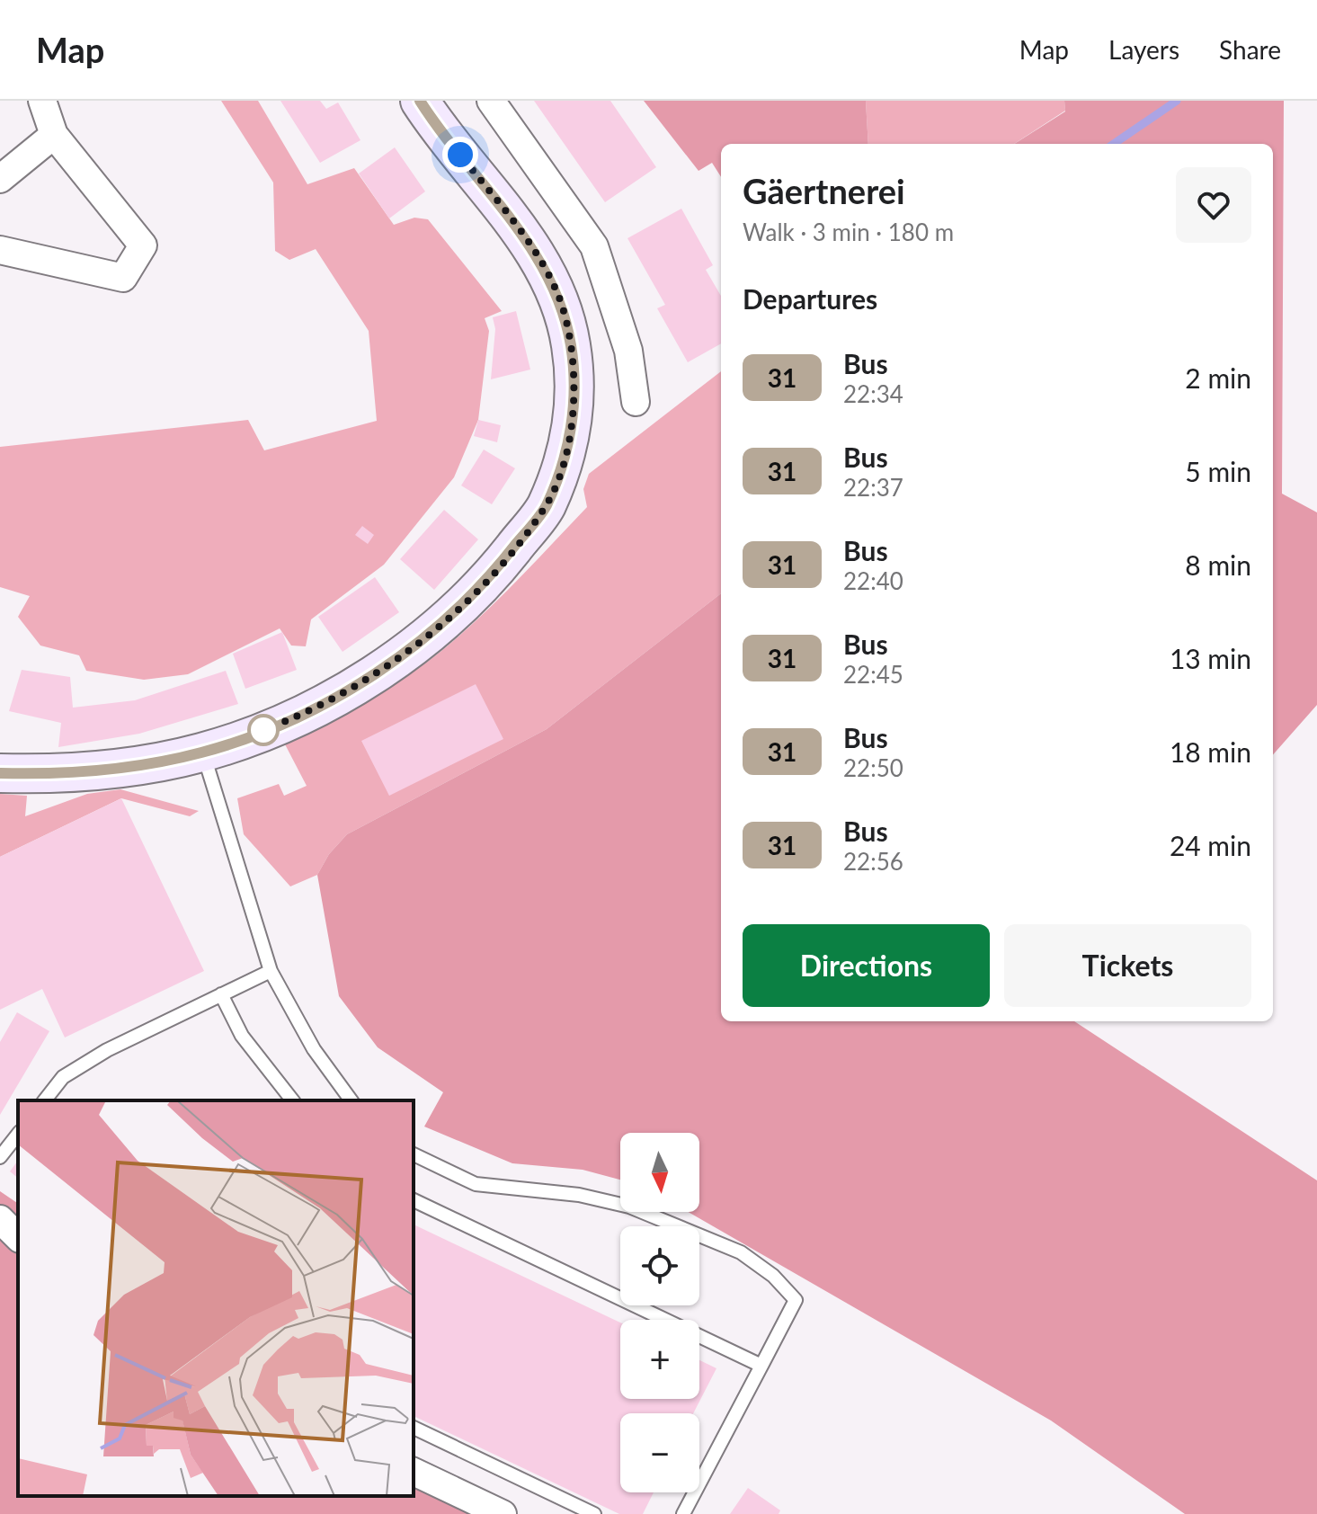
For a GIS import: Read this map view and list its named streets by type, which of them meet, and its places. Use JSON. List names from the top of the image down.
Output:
{
  "lines": ["bus line 31"],
  "north": "bottom",
  "page": {
    "header": "Map",
    "nav": ["Map", "Layers", "Share"],
    "heading": [
      ["Gäertnerei", "Walk · 3 min · 180 m"],
      "Departures"
    ],
    "list": [
      {
        "mark": "31",
        "name": "Bus",
        "note": "22:34",
        "value": "2 min"
      },
      {
        "mark": "31",
        "name": "Bus",
        "note": "22:37",
        "value": "5 min"
      },
      {
        "mark": "31",
        "name": "Bus",
        "note": "22:40",
        "value": "8 min"
      },
      {
        "mark": "31",
        "name": "Bus",
        "note": "22:45",
        "value": "13 min"
      },
      {
        "mark": "31",
        "name": "Bus",
        "note": "22:50",
        "value": "18 min"
      },
      {
        "mark": "31",
        "name": "Bus",
        "note": "22:56",
        "value": "24 min"
      }
    ],
    "buttons": ["Directions", "Tickets"],
    "map_buttons": ["+", "−"]
  }
}
